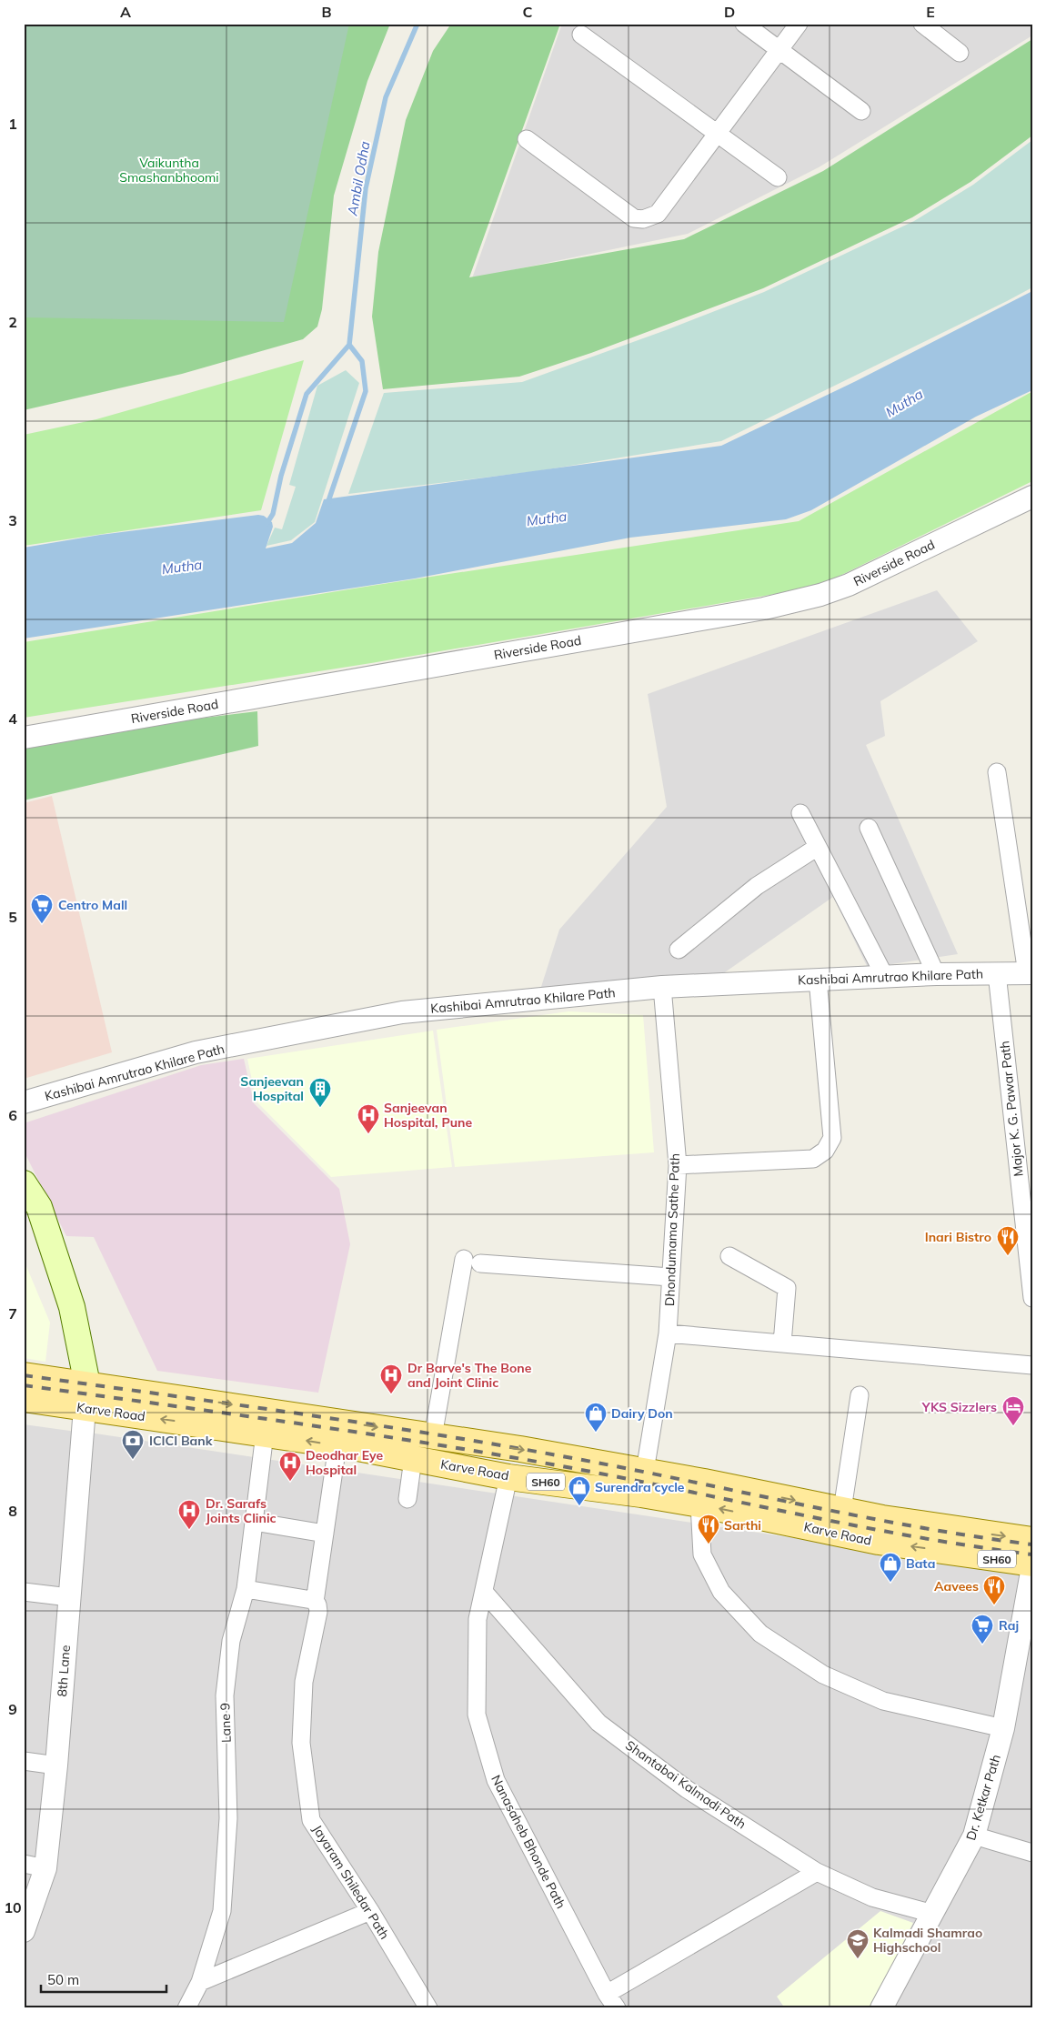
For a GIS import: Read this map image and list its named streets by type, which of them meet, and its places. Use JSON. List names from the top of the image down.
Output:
{
  "streets": {
    "main road": ["Karve Road", "SH60"],
    "street": [
      "Riverside Road",
      "Kashibai Amrutrao Khilare Path",
      "Major K. G. Pawar Path",
      "Dhondumama Sathe Path",
      "8th Lane",
      "Lane 9",
      "Shantabai Kalmadi Path",
      "Dr. Ketkar Path",
      "Nanasaheb Bhonde Path",
      "Jayaram Shiledar Path"
    ]
  },
  "crossings": [
    ["Kashibai Amrutrao Khilare Path", "Major K. G. Pawar Path"],
    ["Kashibai Amrutrao Khilare Path", "Dhondumama Sathe Path"],
    ["Dhondumama Sathe Path", "Karve Road"],
    ["Karve Road", "8th Lane"],
    ["Karve Road", "Lane 9"],
    ["Karve Road", "Dr. Ketkar Path"],
    ["Karve Road", "Nanasaheb Bhonde Path"],
    ["Karve Road", "Jayaram Shiledar Path"],
    ["Shantabai Kalmadi Path", "Dr. Ketkar Path"],
    ["Shantabai Kalmadi Path", "Nanasaheb Bhonde Path"]
  ],
  "water": ["Ambil Odha", "Mutha"],
  "parks": ["Vaikuntha Smashanbhoomi"],
  "places": {
    "supermarket": ["Centro Mall", "Raj"],
    "building": ["Sanjeevan Hospital"],
    "hospital": [
      "Sanjeevan Hospital, Pune",
      "Dr Barve's The Bone and Joint Clinic",
      "Deodhar Eye Hospital",
      "Dr. Sarafs Joints Clinic"
    ],
    "restaurant": ["Inari Bistro", "Sarthi", "Aavees"],
    "hotel": ["YKS Sizzlers"],
    "shop": ["Dairy Don", "Surendra cycle", "Bata"],
    "bank": ["ICICI Bank"],
    "school or university": ["Kalmadi Shamrao Highschool"]
  },
  "scale_bar": "50 m",
  "grid": {
    "columns": [
      "A",
      "B",
      "C",
      "D",
      "E"
    ],
    "rows": [
      "1",
      "2",
      "3",
      "4",
      "5",
      "6",
      "7",
      "8",
      "9",
      "10"
    ]
  }
}
